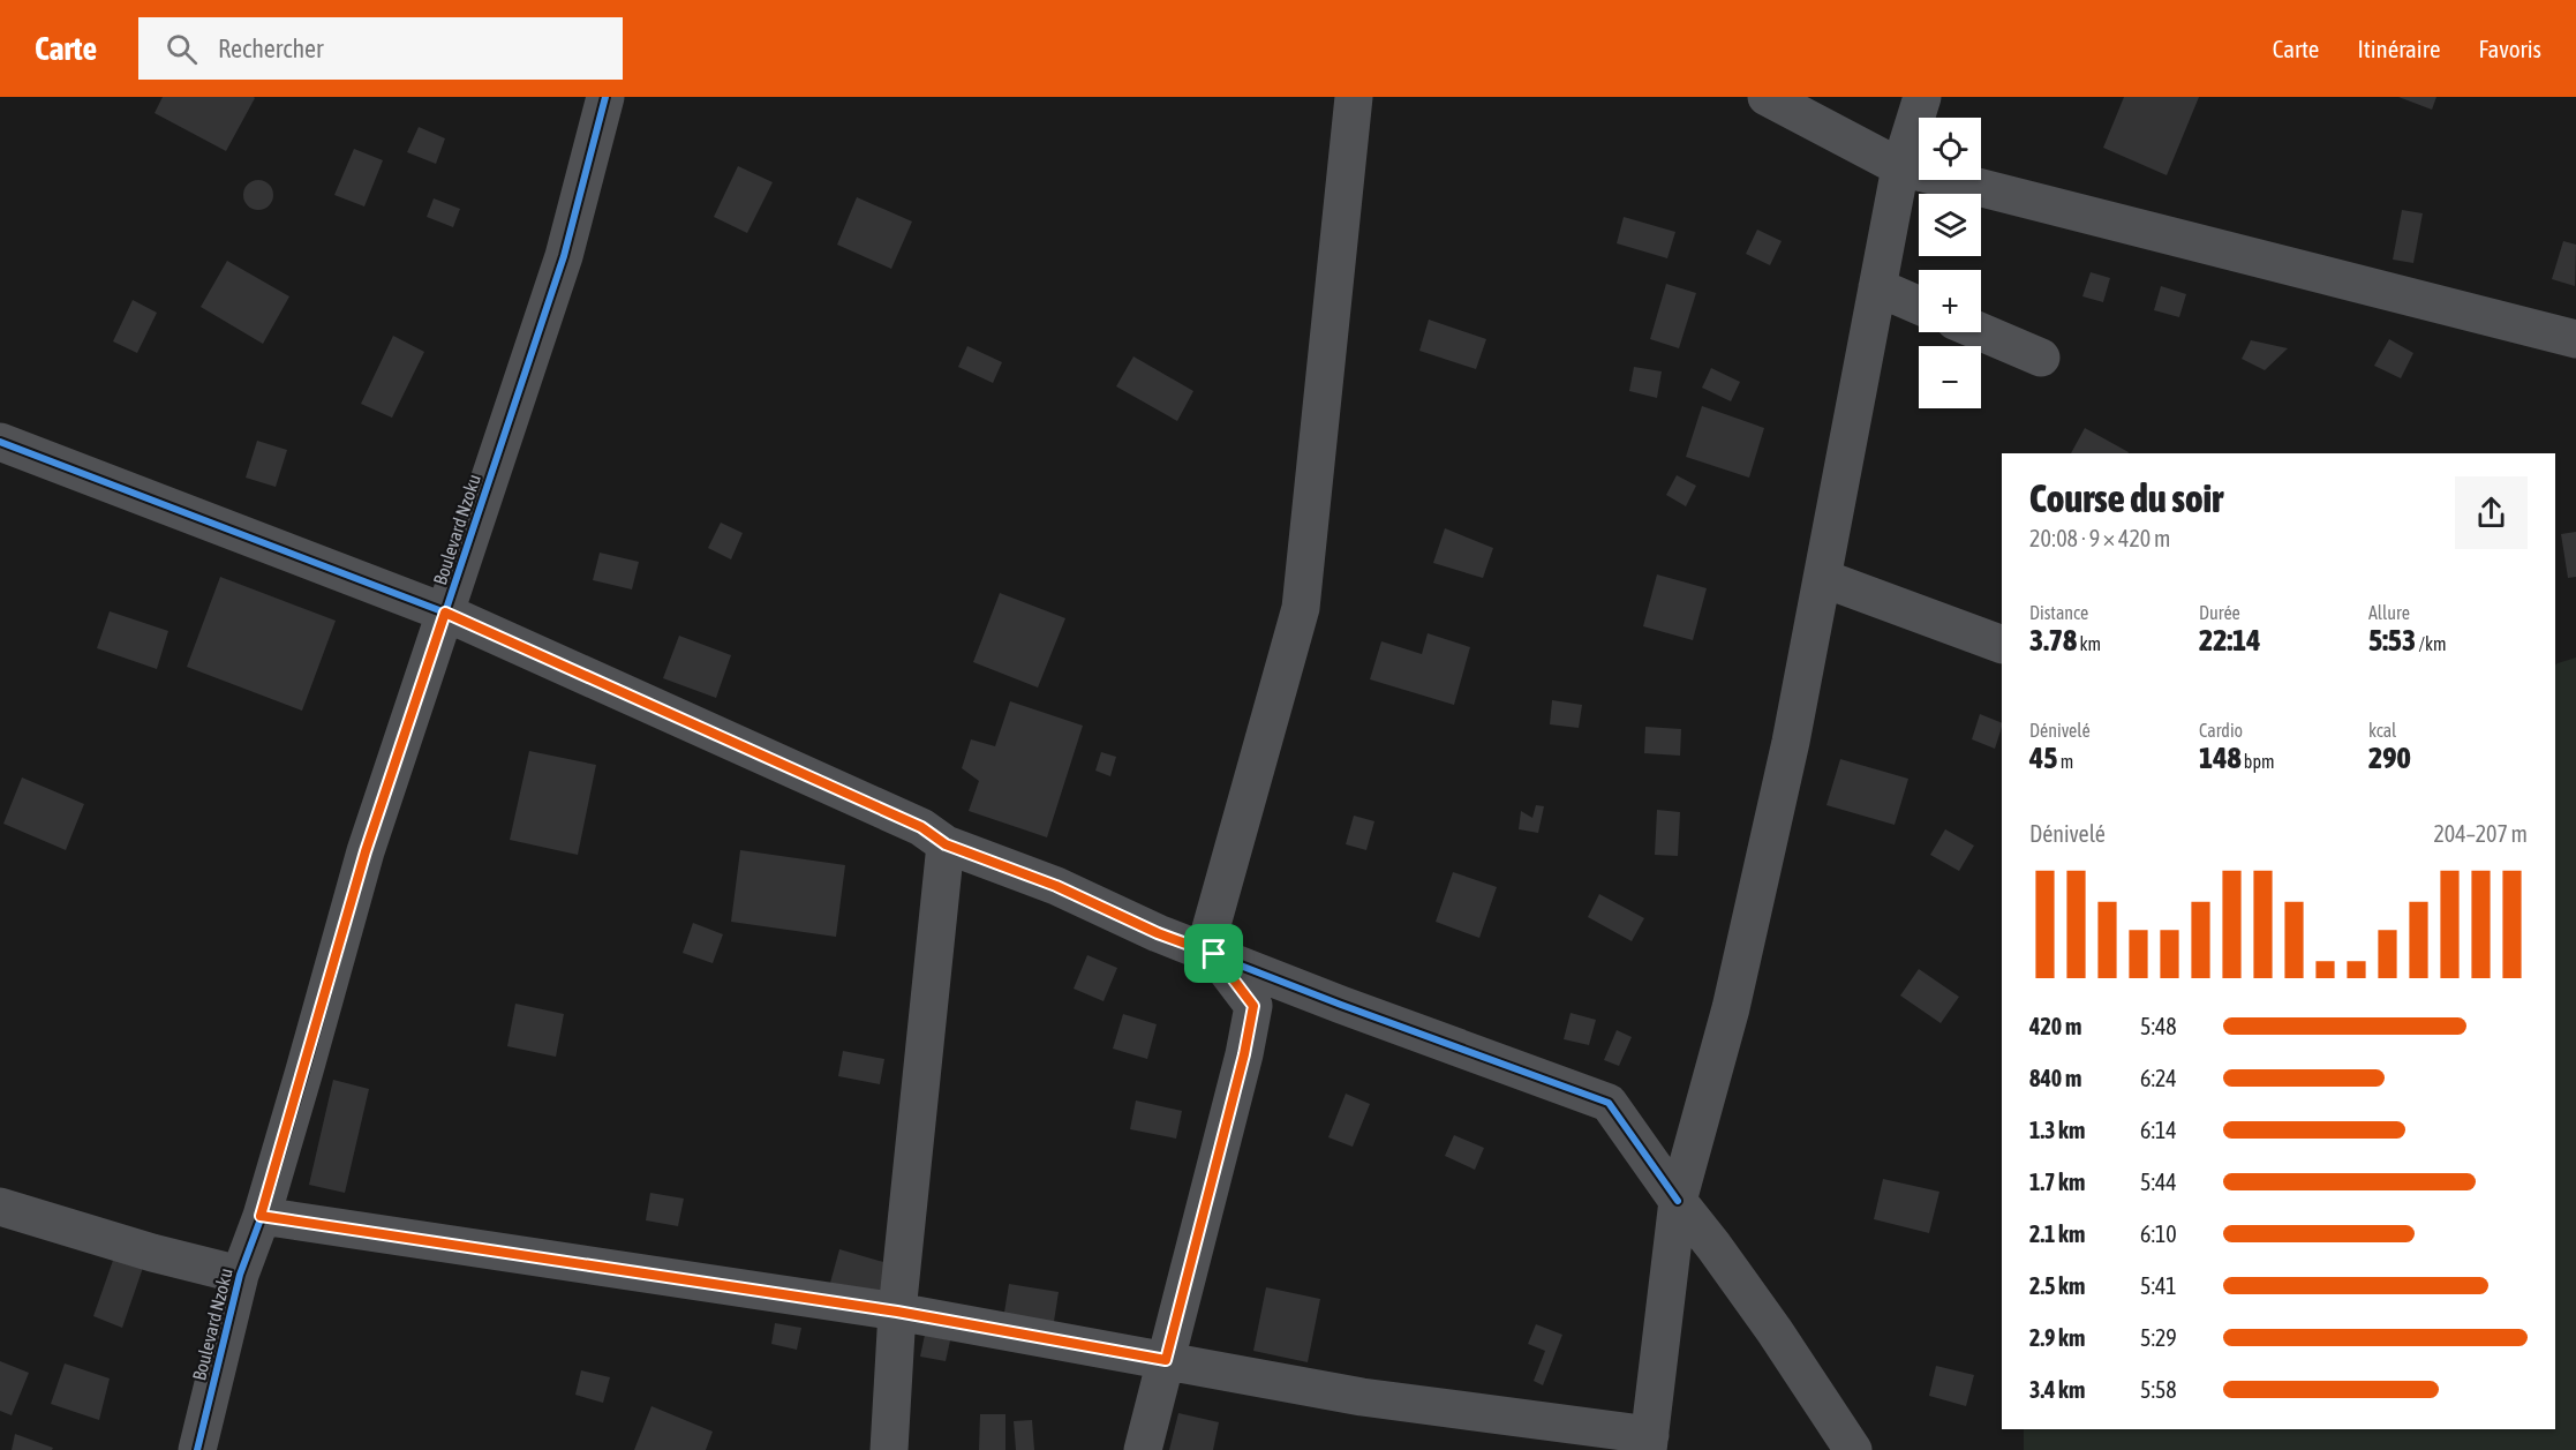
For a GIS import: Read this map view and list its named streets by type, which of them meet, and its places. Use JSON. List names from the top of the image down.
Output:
{
  "streets": {
    "street": ["Boulevard Nzoku"]
  },
  "page": {
    "header": "Carte",
    "search": "Rechercher",
    "nav": ["Carte", "Itinéraire", "Favoris"],
    "map_buttons": ["+", "−"],
    "heading": ["Course du soir", "20:08 · 9 × 420 m"],
    "stats": [
      ["Distance", "3.78 km"],
      ["Durée", "22:14"],
      ["Allure", "5:53 /km"],
      ["Dénivelé", "45 m"],
      ["Cardio", "148 bpm"],
      ["kcal", "290"]
    ],
    "chart": ["Dénivelé", "204–207 m"],
    "list": [
      {
        "name": "420 m",
        "note": "5:48"
      },
      {
        "name": "840 m",
        "note": "6:24"
      },
      {
        "name": "1.3 km",
        "note": "6:14"
      },
      {
        "name": "1.7 km",
        "note": "5:44"
      },
      {
        "name": "2.1 km",
        "note": "6:10"
      },
      {
        "name": "2.5 km",
        "note": "5:41"
      },
      {
        "name": "2.9 km",
        "note": "5:29"
      },
      {
        "name": "3.4 km",
        "note": "5:58"
      }
    ]
  }
}
